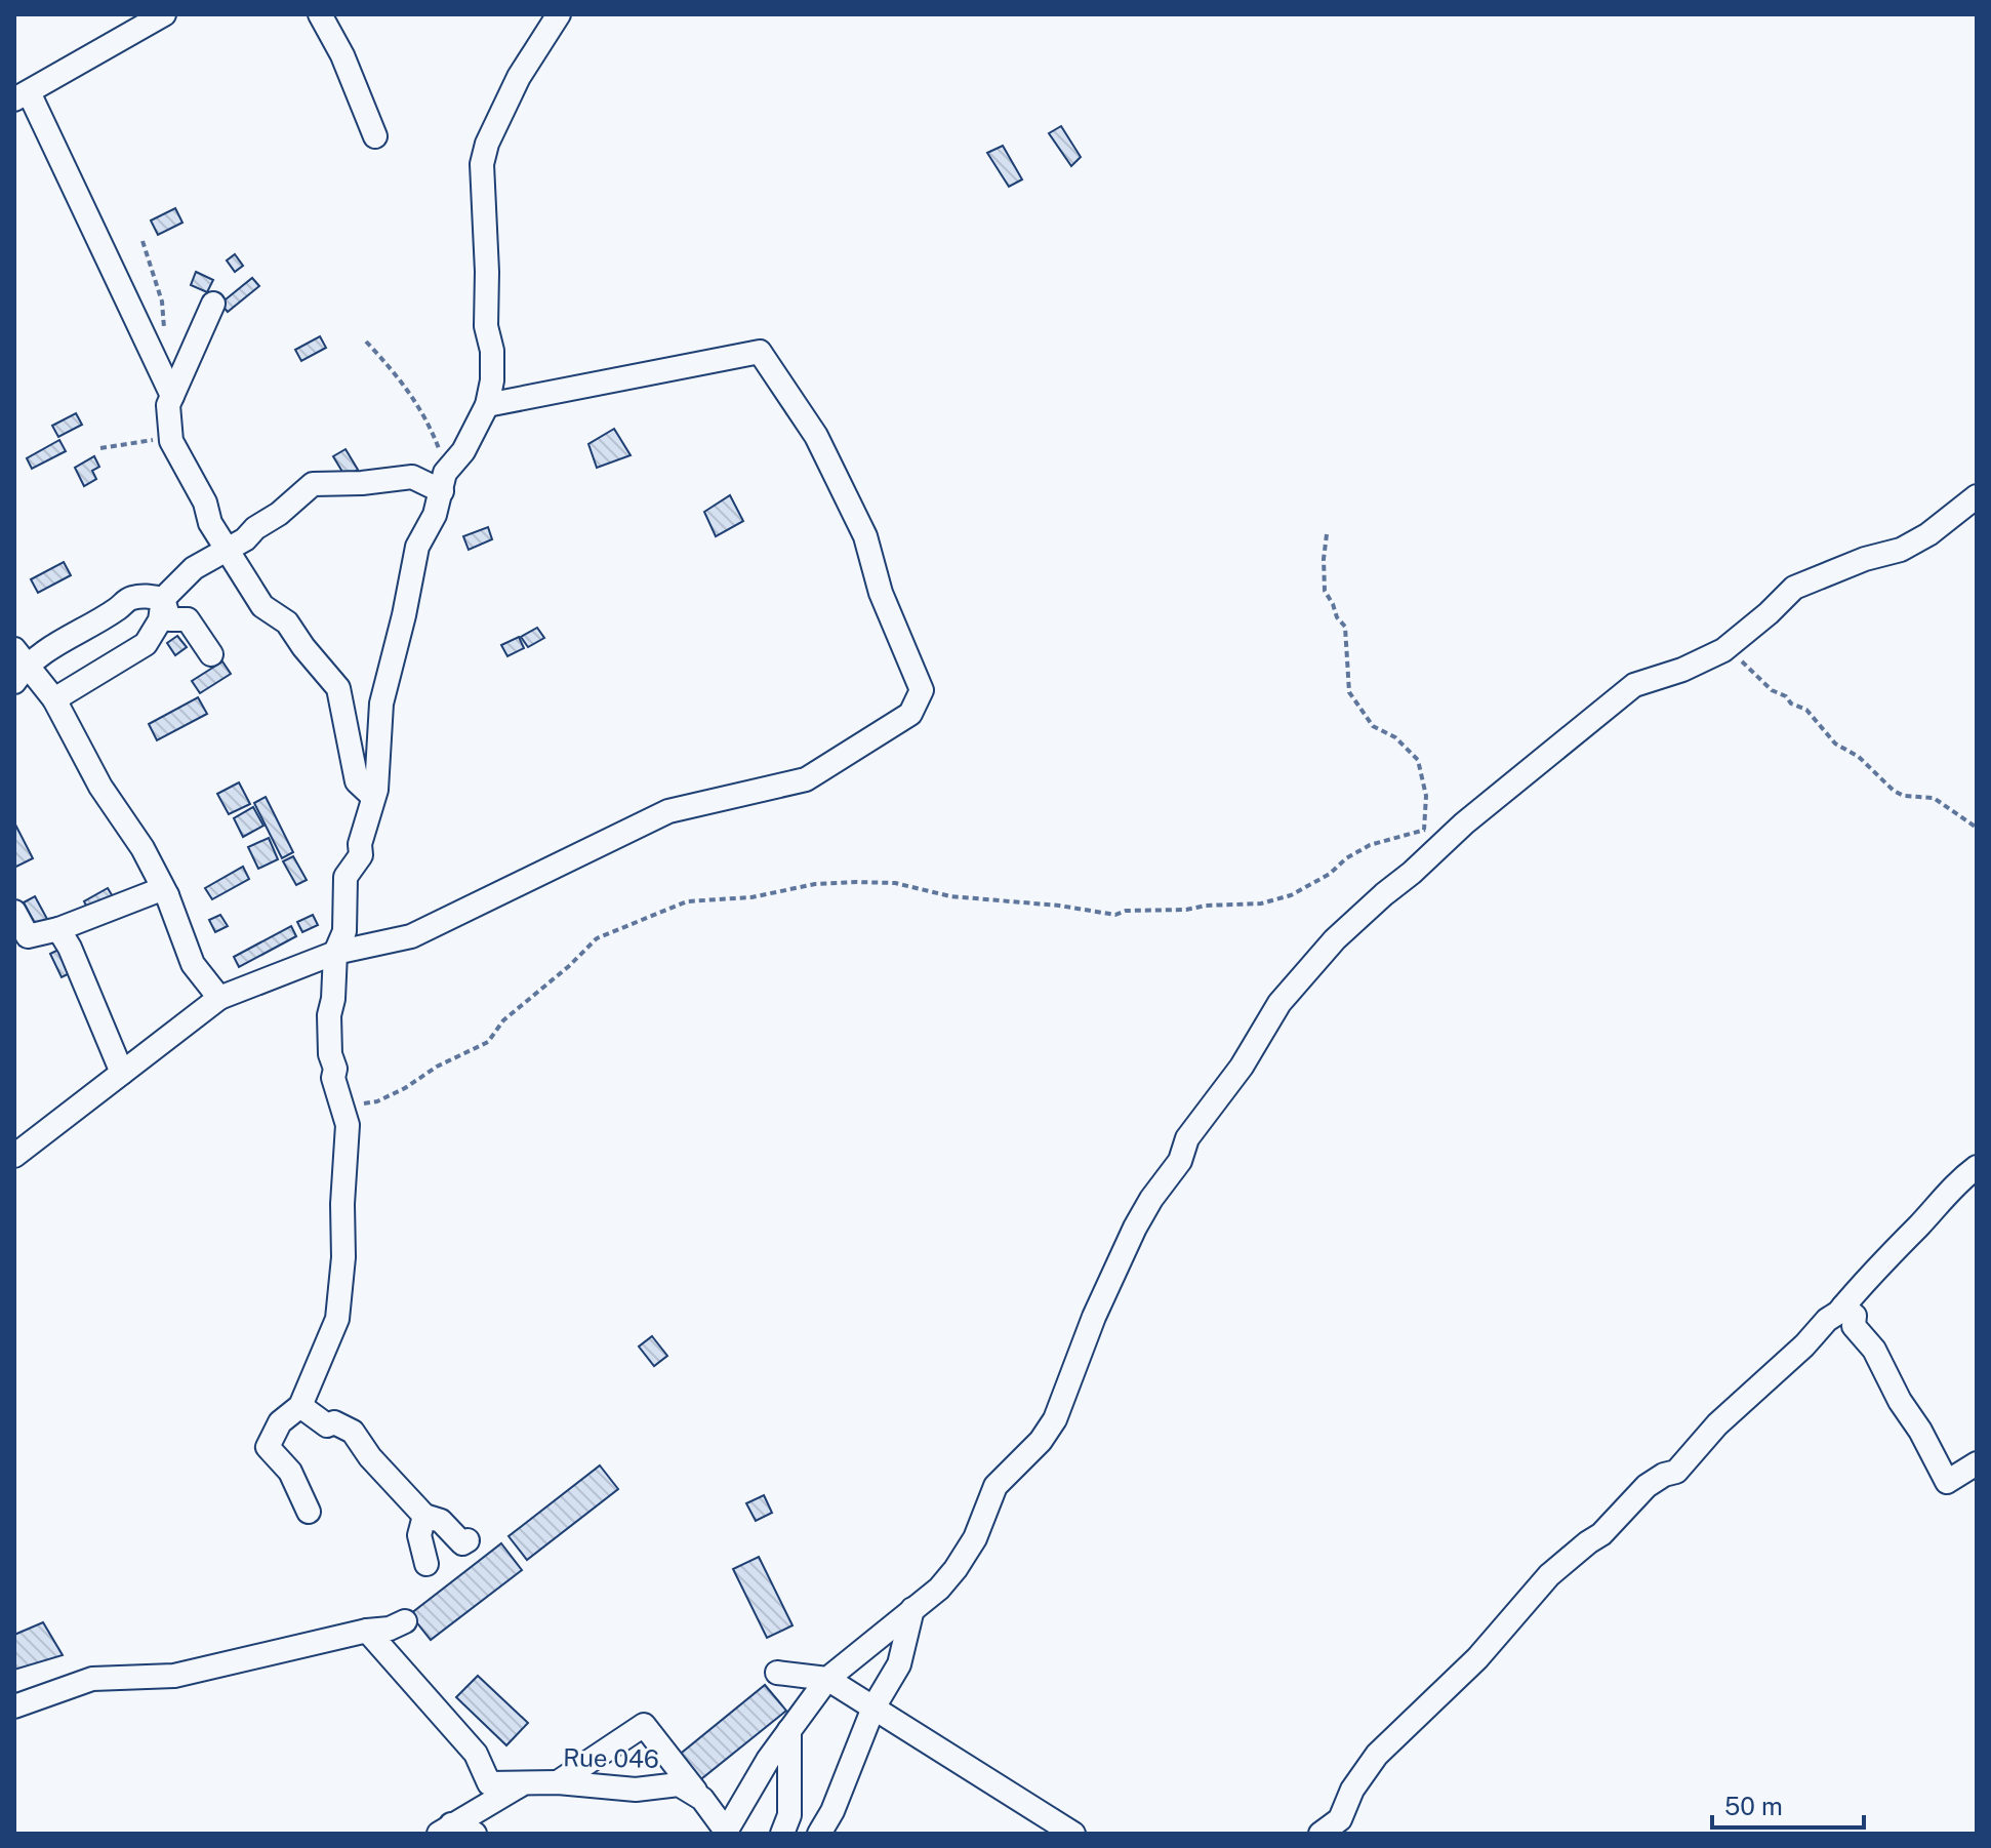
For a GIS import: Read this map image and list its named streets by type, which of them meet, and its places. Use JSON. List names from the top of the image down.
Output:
{
  "streets": {
    "street": ["Rue 046"]
  },
  "scale_bar": "50 m"
}
